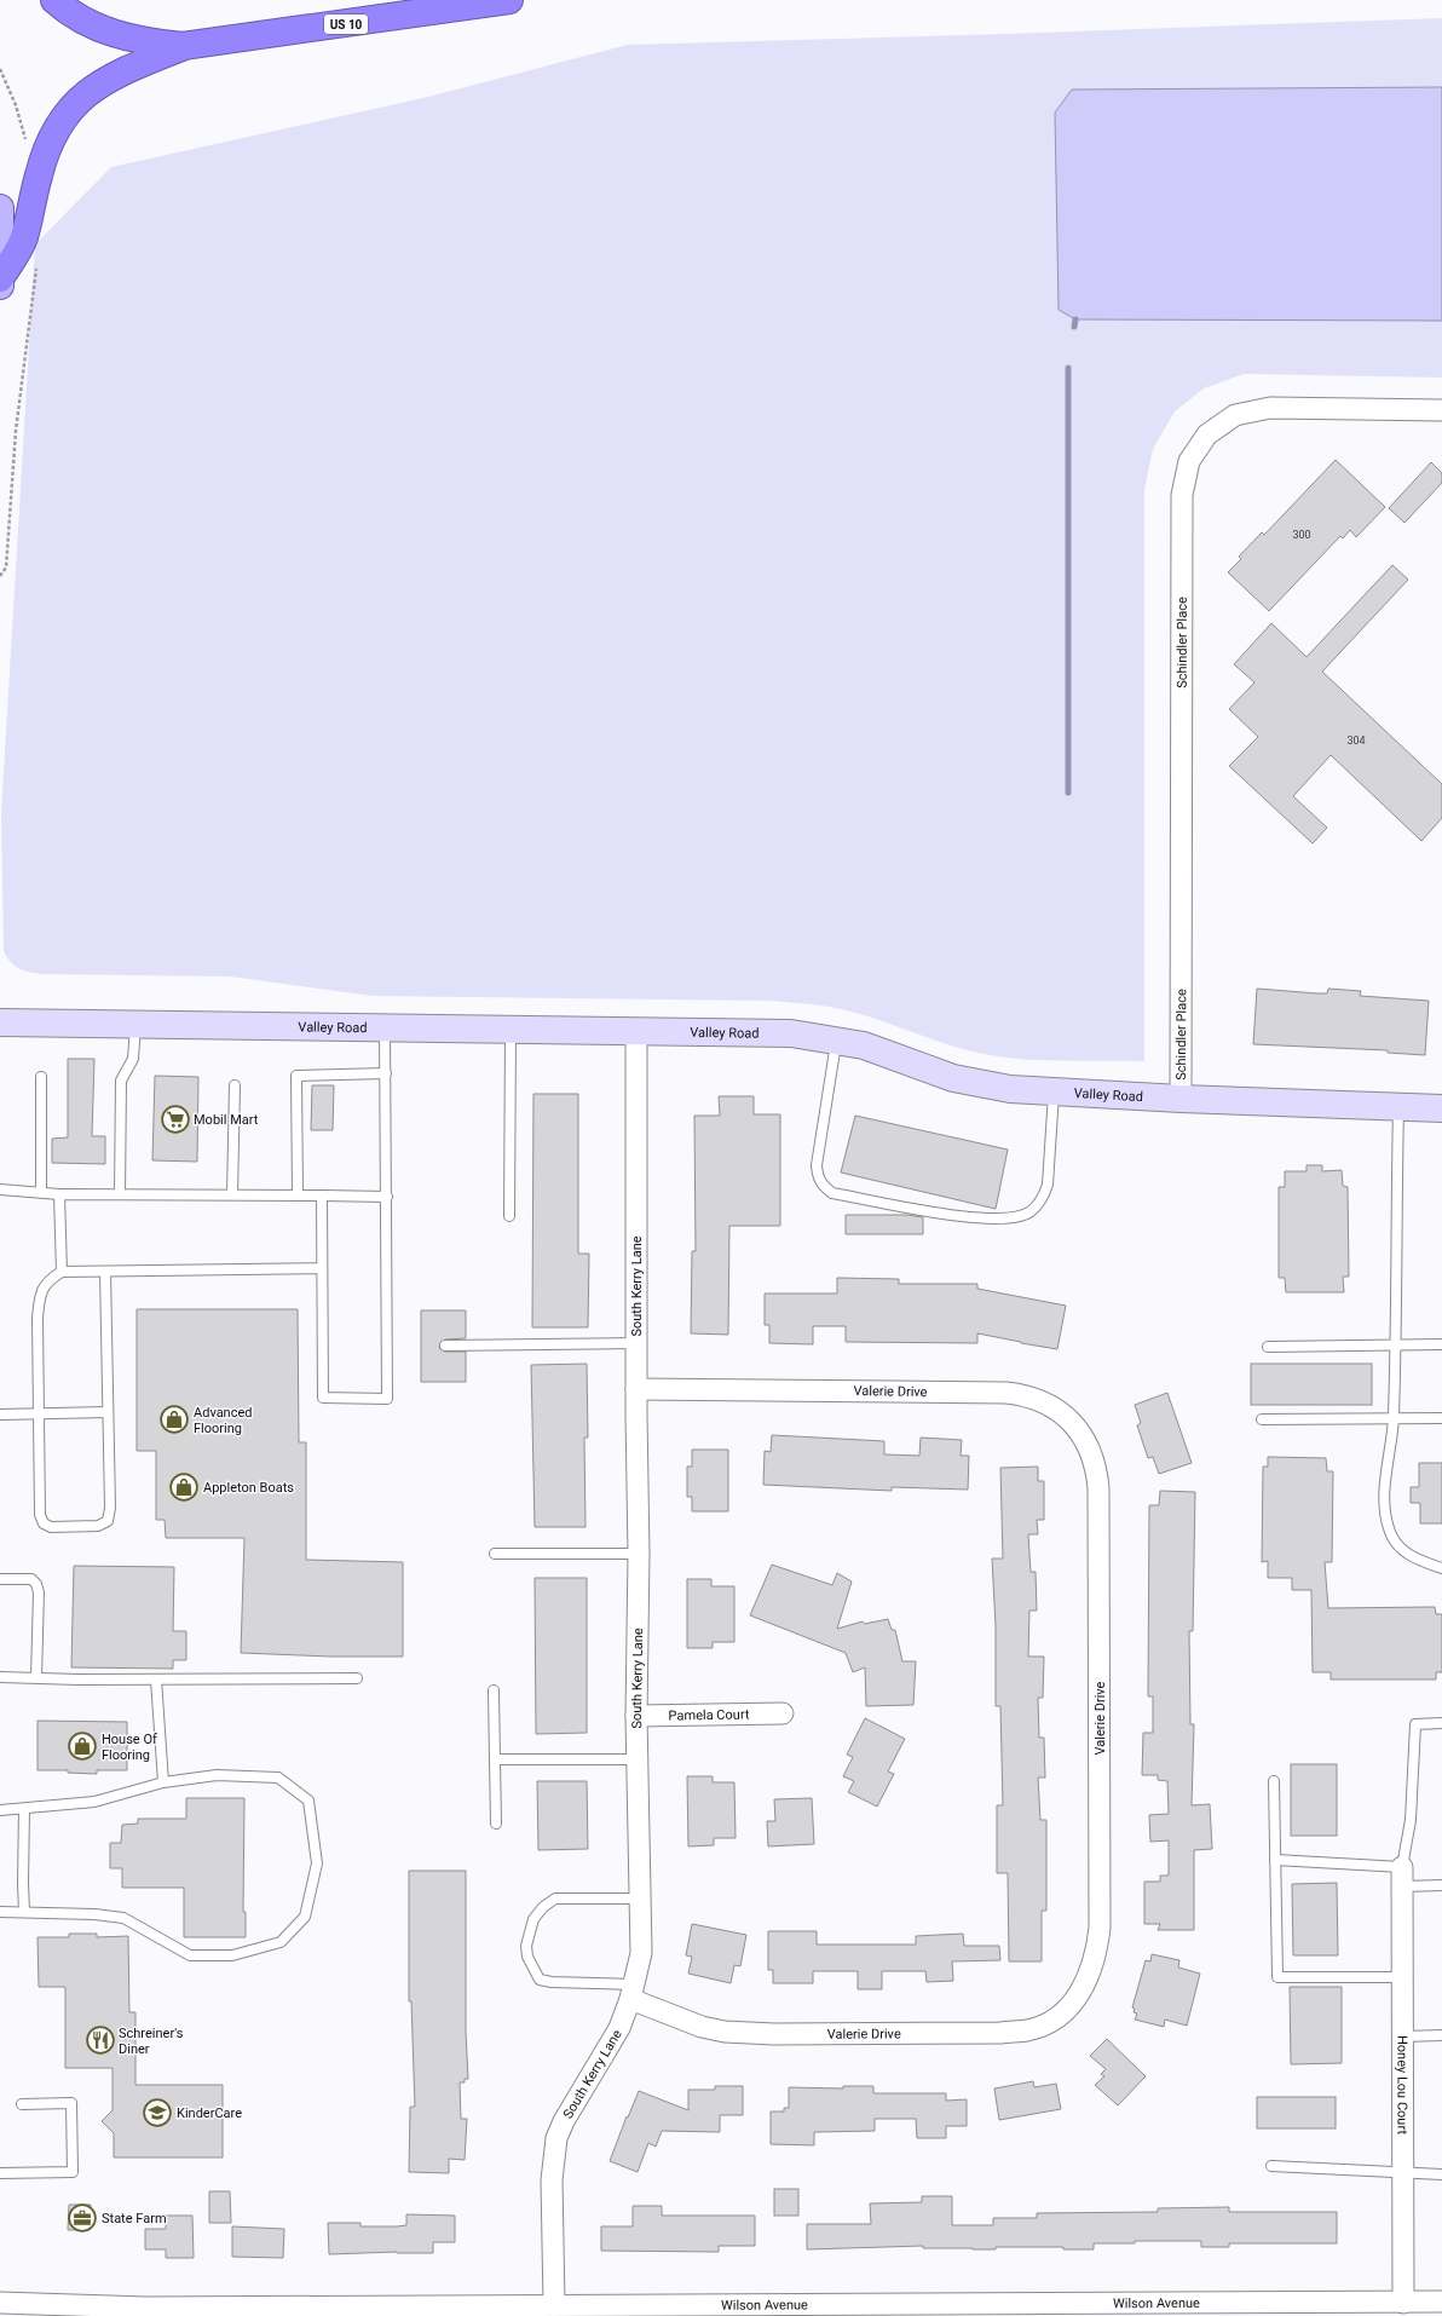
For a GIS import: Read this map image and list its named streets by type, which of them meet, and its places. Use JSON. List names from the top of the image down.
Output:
{
  "streets": {
    "highway": ["US 10"],
    "street": [
      "Schindler Place",
      "Valley Road",
      "South Kerry Lane",
      "Valerie Drive",
      "Pamela Court",
      "Honey Lou Court",
      "Wilson Avenue"
    ]
  },
  "crossings": [
    ["Schindler Place", "Valley Road"],
    ["Valley Road", "South Kerry Lane"],
    ["South Kerry Lane", "Valerie Drive"],
    ["South Kerry Lane", "Pamela Court"],
    ["South Kerry Lane", "Wilson Avenue"],
    ["Honey Lou Court", "Wilson Avenue"]
  ],
  "places": {
    "supermarket": ["Mobil Mart"],
    "shop": ["Advanced Flooring", "Appleton Boats", "House Of Flooring"],
    "restaurant": ["Schreiner's Diner"],
    "school or university": ["KinderCare"],
    "office": ["State Farm"]
  },
  "house_numbers": ["300", "304"]
}
